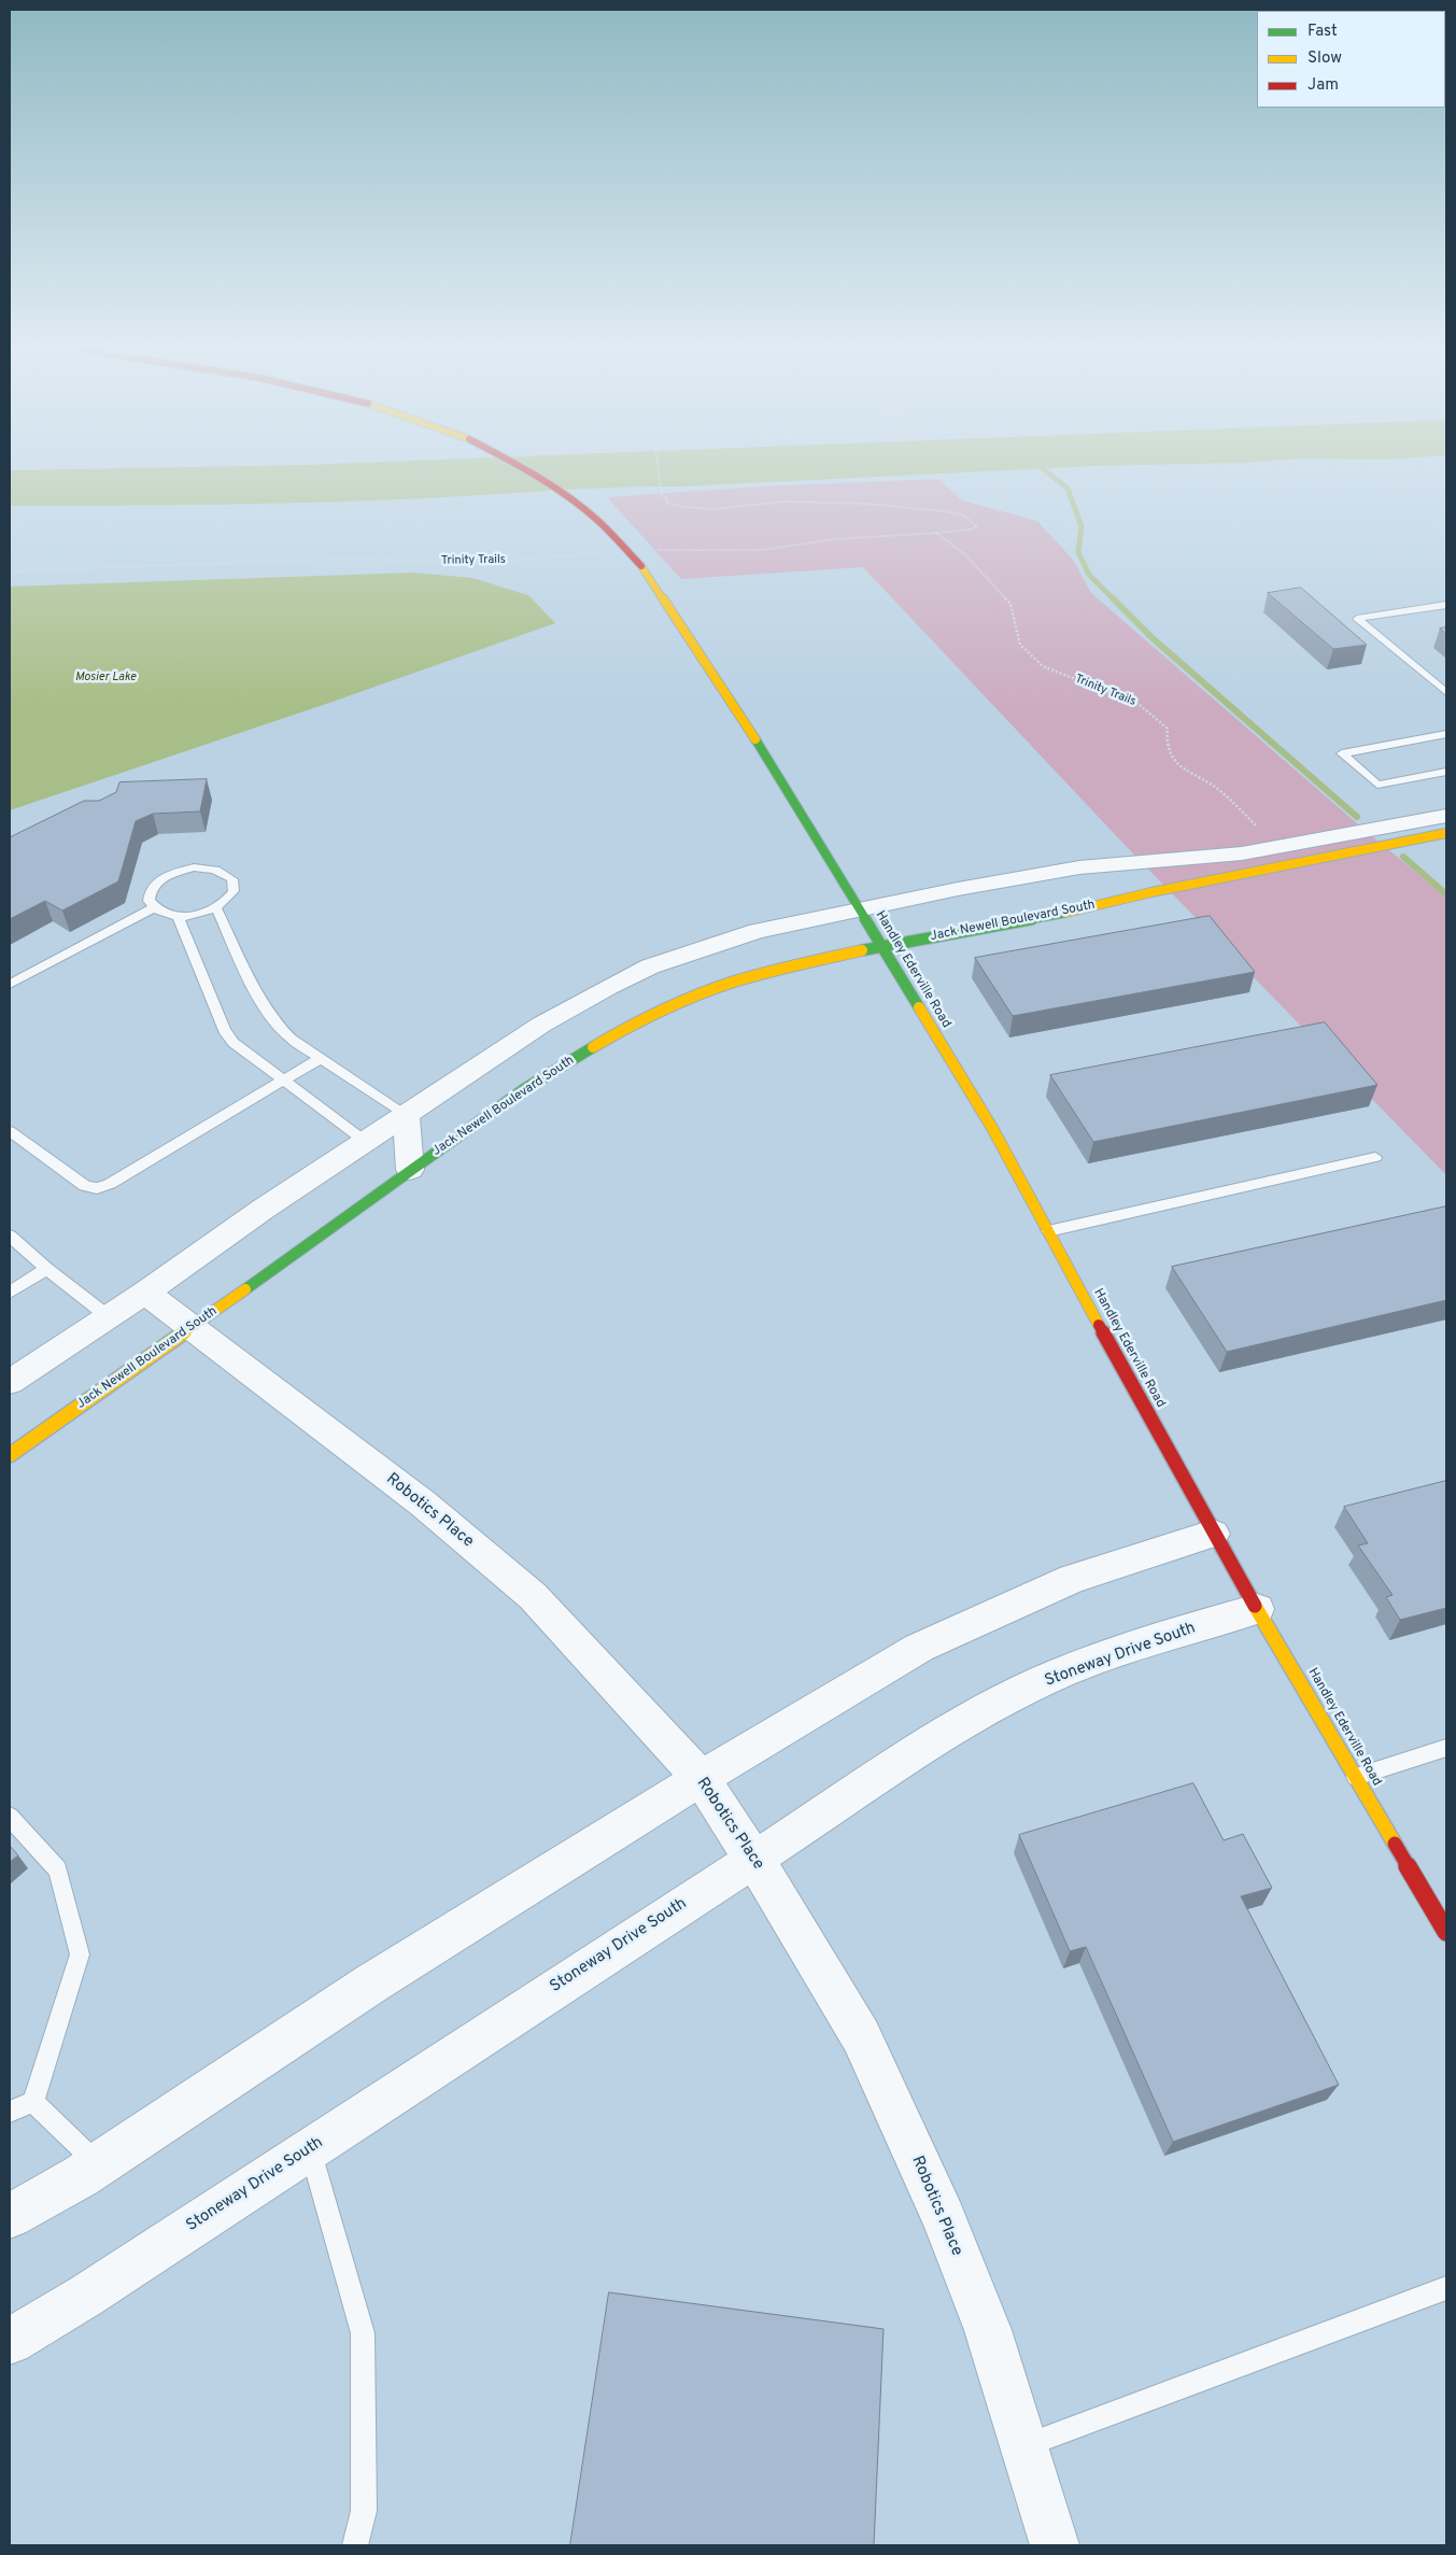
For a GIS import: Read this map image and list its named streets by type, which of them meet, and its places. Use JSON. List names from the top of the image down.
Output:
{
  "streets": {
    "main road": ["Jack Newell Boulevard South", "Handley Ederville Road"],
    "street": ["Robotics Place", "Stoneway Drive South"],
    "path": ["Trinity Trails"]
  },
  "crossings": [
    ["Jack Newell Boulevard South", "Handley Ederville Road"],
    ["Jack Newell Boulevard South", "Robotics Place"],
    ["Handley Ederville Road", "Stoneway Drive South"],
    ["Robotics Place", "Stoneway Drive South"]
  ],
  "water": ["Mosier Lake"],
  "legend": ["Fast", "Slow", "Jam"]
}
